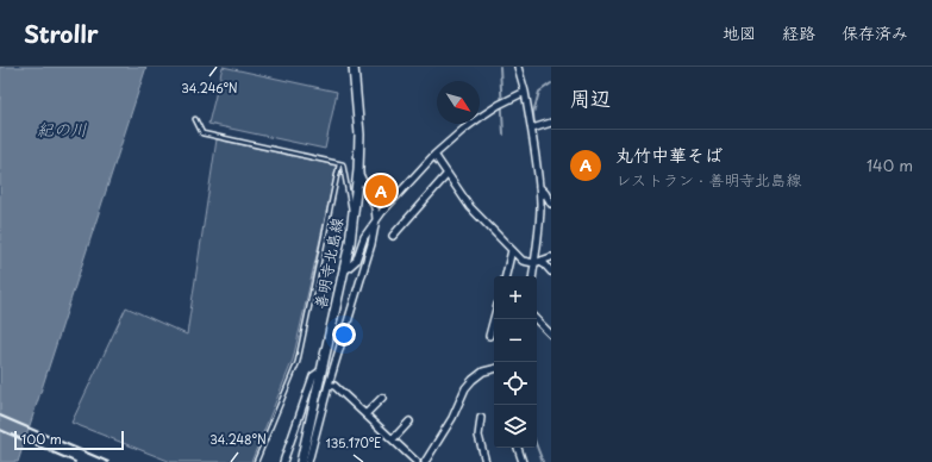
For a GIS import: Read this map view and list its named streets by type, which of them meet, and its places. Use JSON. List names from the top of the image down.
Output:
{
  "streets": {
    "main road": ["善明寺北島線"]
  },
  "water": ["紀の川"],
  "scale_bar": "100 m",
  "north": "bottom right",
  "page": {
    "header": "Strollr",
    "nav": ["地図", "経路", "保存済み"],
    "heading": "周辺",
    "list": [
      {
        "mark": "A",
        "name": "丸竹中華そば",
        "note": "レストラン · 善明寺北島線",
        "value": "140 m"
      }
    ],
    "pins": "A",
    "map_buttons": ["+", "−"],
    "scale": "100 m"
  },
  "coordinates": ["34.246°N", "34.248°N", "135.170°E"]
}
